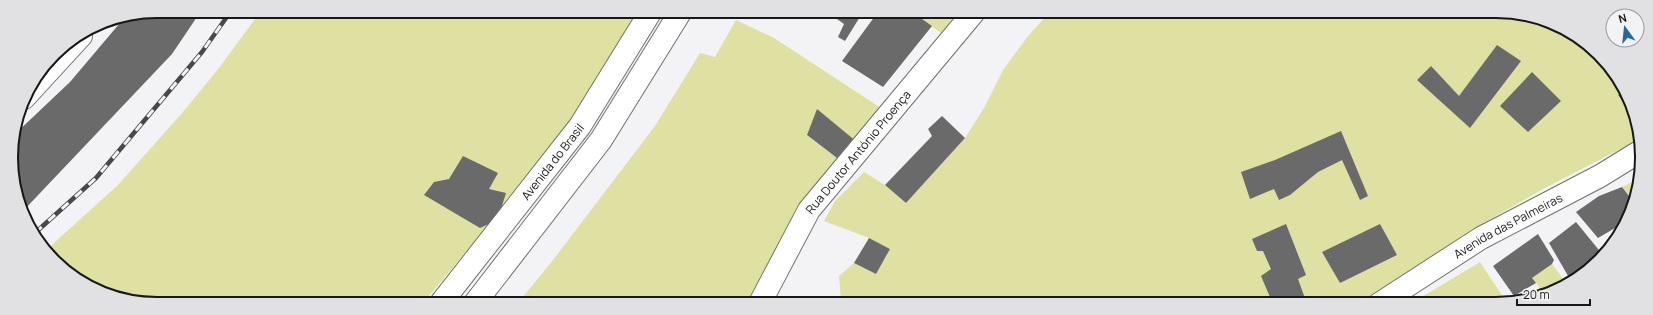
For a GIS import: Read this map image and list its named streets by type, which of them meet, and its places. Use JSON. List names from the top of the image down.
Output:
{
  "streets": {
    "street": ["Rua Doutor António Proença", "Avenida do Brasil", "Avenida das Palmeiras"]
  },
  "scale_bar": "20 m",
  "north": "top"
}
